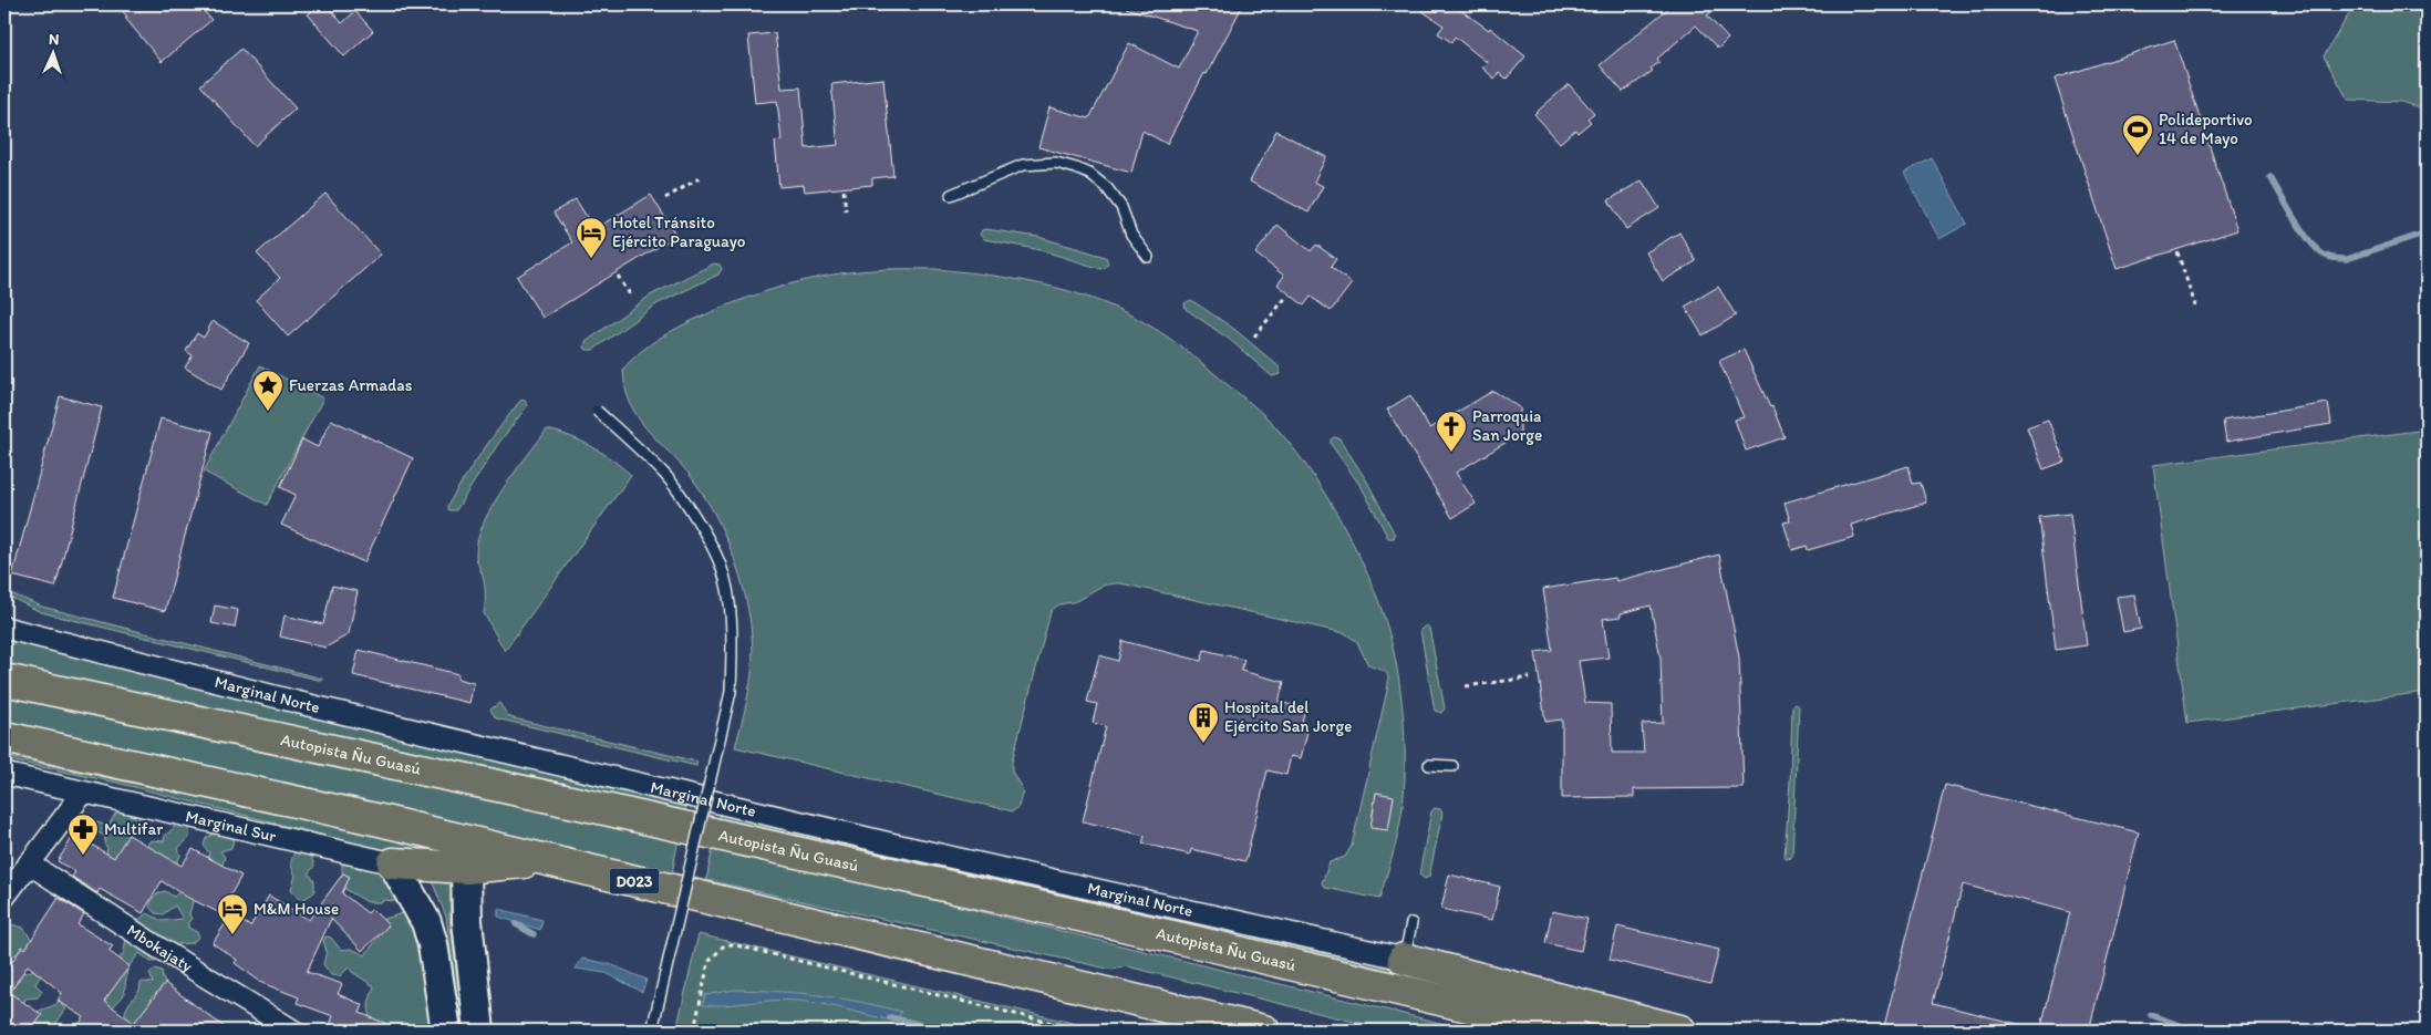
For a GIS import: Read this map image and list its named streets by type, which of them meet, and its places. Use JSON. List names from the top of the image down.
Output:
{
  "streets": {
    "highway": ["Autopista Ñu Guasú", "D023"],
    "street": ["Marginal Norte", "Marginal Sur", "Mbokajaty"]
  },
  "places": {
    "sports": ["Polideportivo 14 de Mayo"],
    "hotel": ["Hotel Tránsito Ejército Paraguayo", "M&M House"],
    "place": ["Fuerzas Armadas"],
    "church": ["Parroquia San Jorge"],
    "building": ["Hospital del Ejército San Jorge"],
    "pharmacy": ["Multifar"]
  },
  "north": "top"
}
